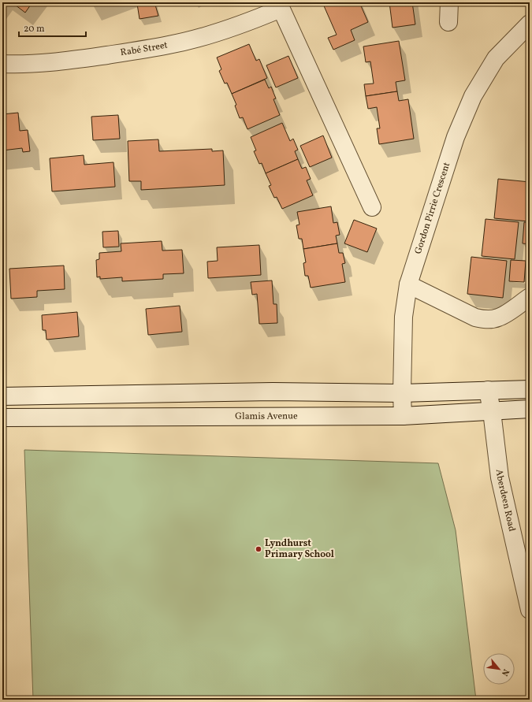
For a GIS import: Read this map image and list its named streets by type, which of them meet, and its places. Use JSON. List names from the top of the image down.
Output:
{
  "streets": {
    "street": [
      "Rabé Street",
      "Gordon Pirrie Crescent",
      "Glamis Avenue",
      "Aberdeen Road"
    ]
  },
  "crossings": [
    ["Gordon Pirrie Crescent", "Glamis Avenue"],
    ["Glamis Avenue", "Aberdeen Road"]
  ],
  "places": ["Lyndhurst Primary School"],
  "scale_bar": "20 m",
  "north": "bottom right"
}
